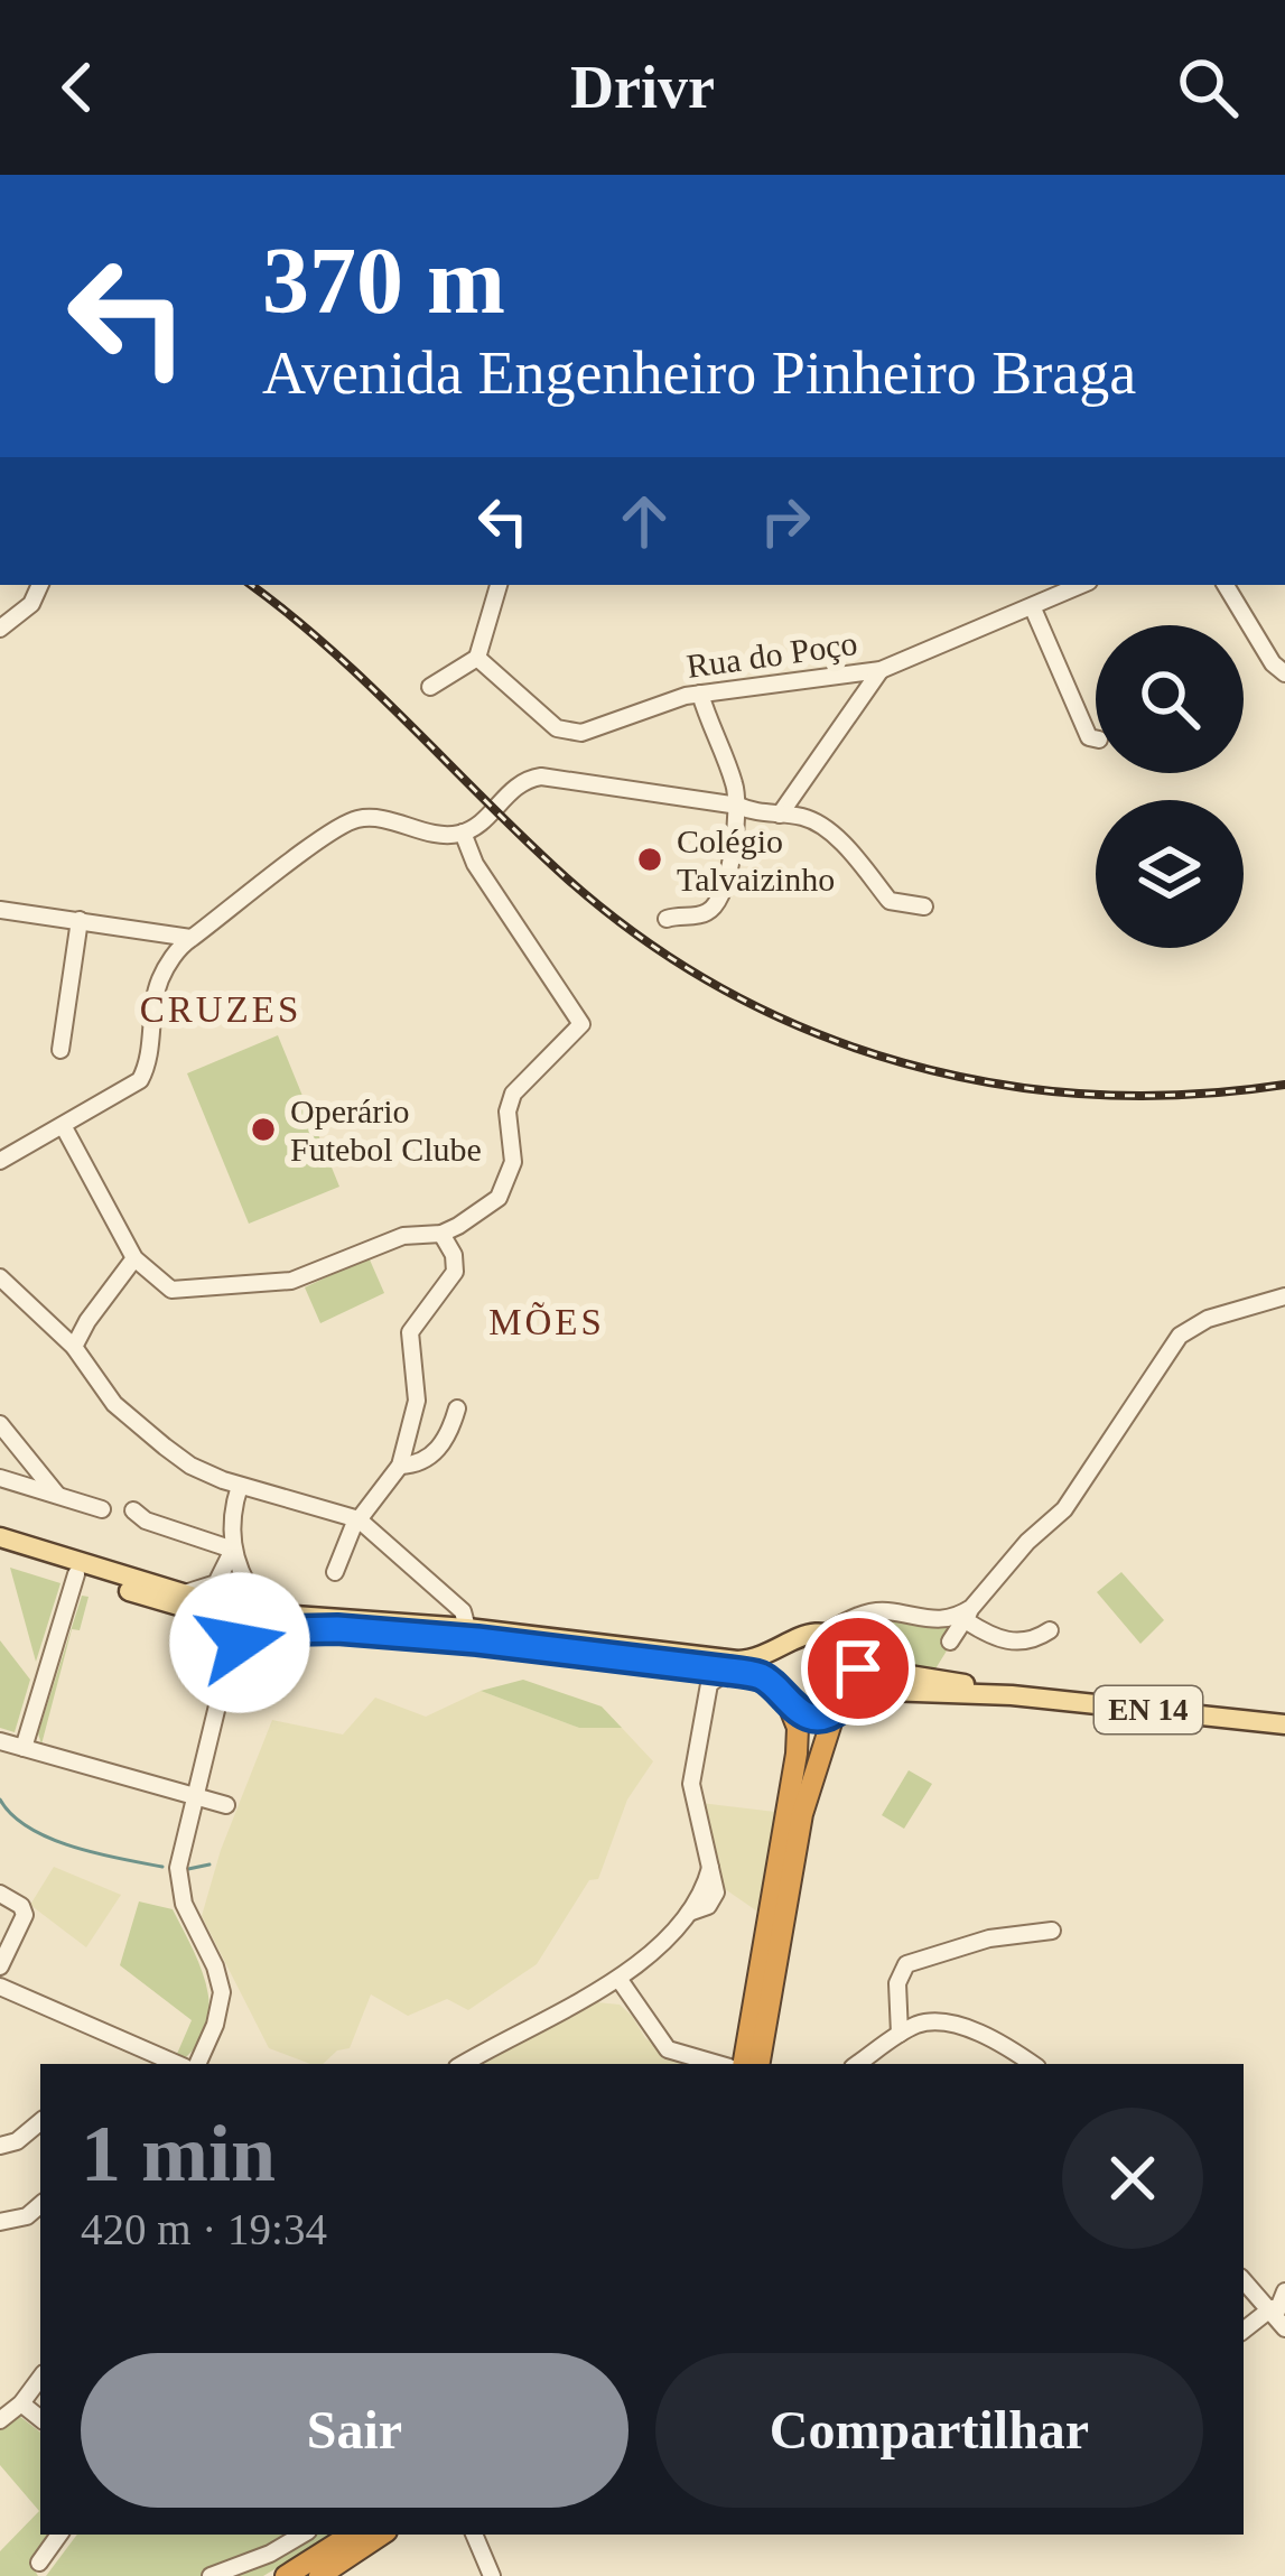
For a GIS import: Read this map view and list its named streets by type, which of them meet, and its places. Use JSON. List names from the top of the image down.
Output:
{
  "streets": {
    "main road": ["EN 14"],
    "street": ["Rua do Poço"]
  },
  "districts": ["CRUZES", "MÕES"],
  "places": ["Colégio Talvaizinho", "Operário Futebol Clube"],
  "page": {
    "header": "Drivr",
    "turn": ["370 m", "Avenida Engenheiro Pinheiro Braga"],
    "heading": ["1 min", "420 m · 19:34"],
    "buttons": ["Sair", "Compartilhar"]
  }
}
